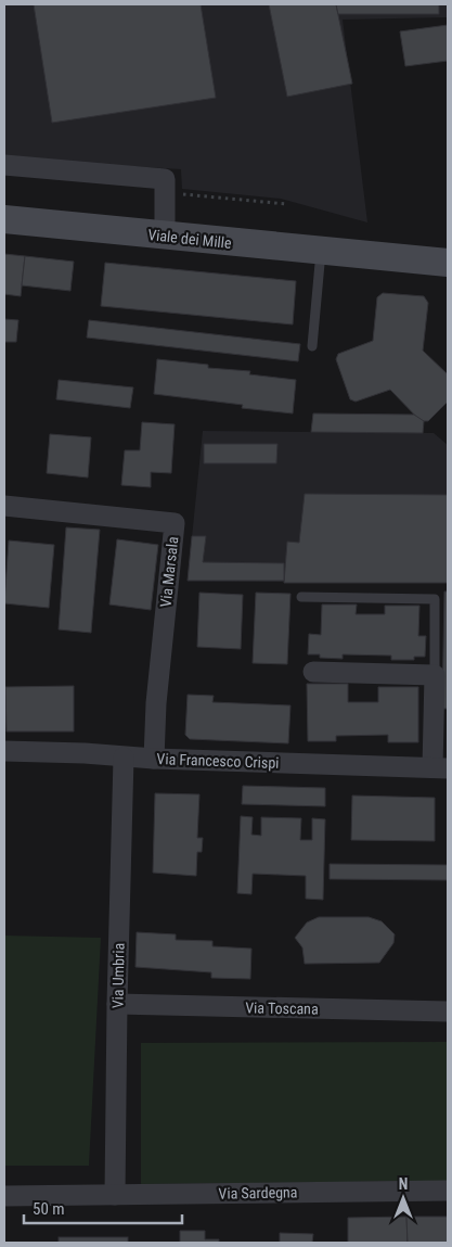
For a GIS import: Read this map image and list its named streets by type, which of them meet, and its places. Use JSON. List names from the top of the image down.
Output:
{
  "streets": {
    "street": [
      "Viale dei Mille",
      "Via Marsala",
      "Via Francesco Crispi",
      "Via Umbria",
      "Via Toscana",
      "Via Sardegna"
    ]
  },
  "crossings": [
    ["Via Marsala", "Via Francesco Crispi"],
    ["Via Francesco Crispi", "Via Umbria"],
    ["Via Umbria", "Via Toscana"],
    ["Via Umbria", "Via Sardegna"]
  ],
  "scale_bar": "50 m",
  "north": "top"
}
